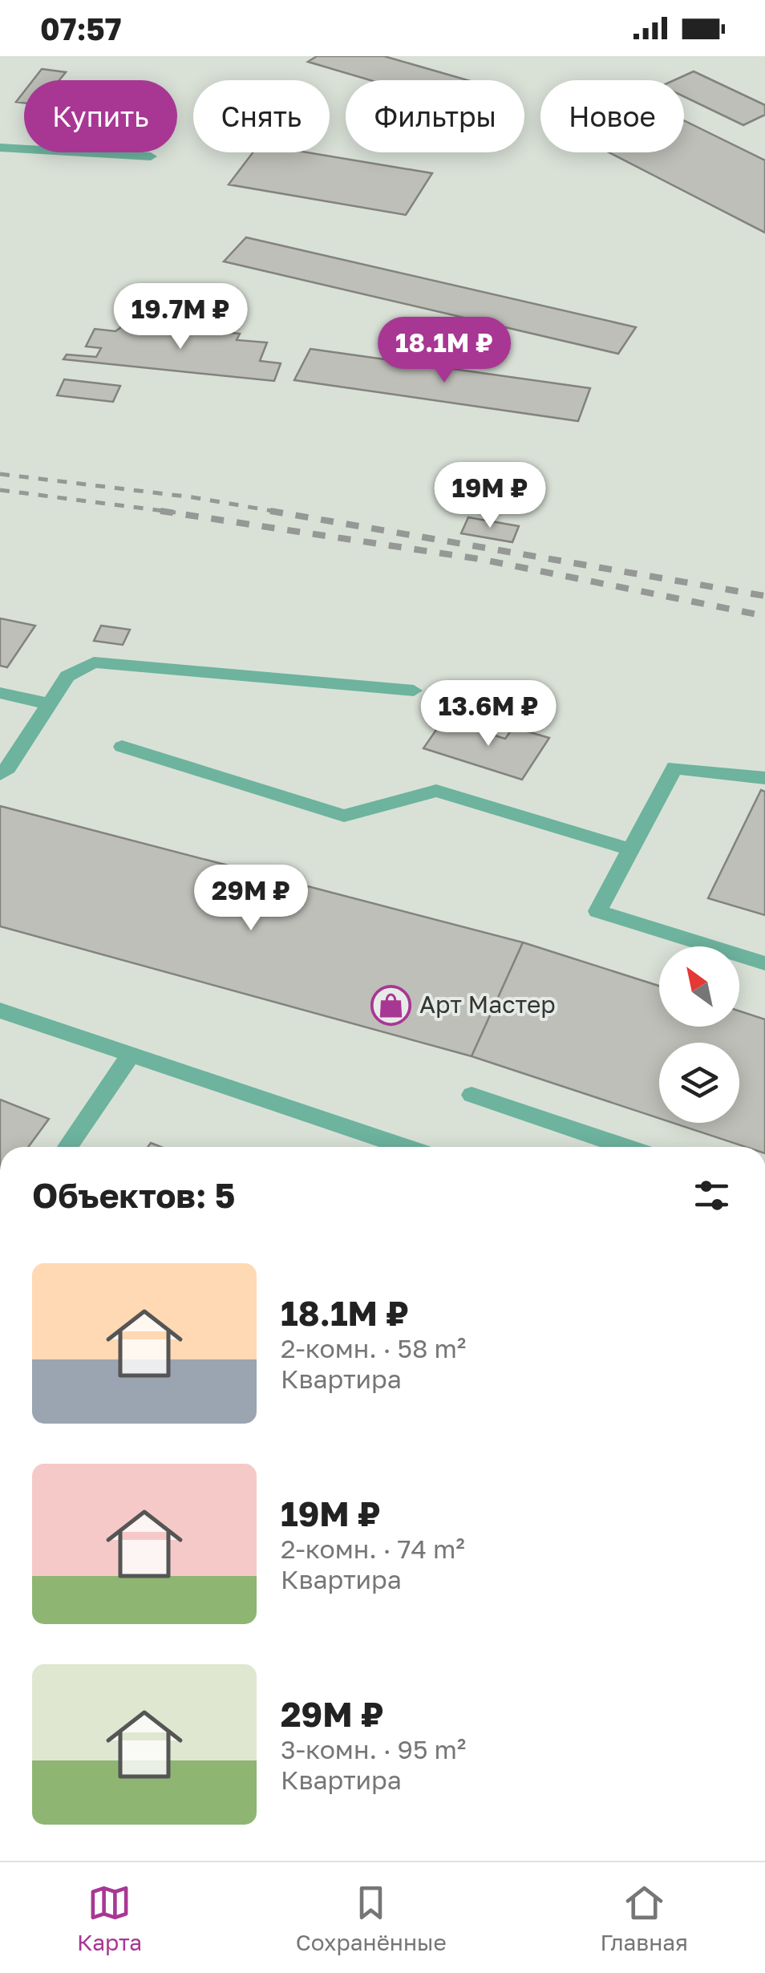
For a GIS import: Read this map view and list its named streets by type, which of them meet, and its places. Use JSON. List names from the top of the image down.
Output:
{
  "places": {
    "shop": ["Арт Мастер"]
  },
  "north": "top left",
  "page": {
    "status": "07:57",
    "chip": [
      "Купить",
      "Снять",
      "Фильтры",
      "Новое"
    ],
    "price": [
      "19.7M ₽",
      "18.1M ₽",
      "19M ₽",
      "13.6M ₽",
      "29M ₽"
    ],
    "heading": "Объектов: 5",
    "list": [
      {
        "name": "18.1M ₽",
        "note": "2-комн. · 58 m² · Квартира"
      },
      {
        "name": "19M ₽",
        "note": "2-комн. · 74 m² · Квартира"
      },
      {
        "name": "29M ₽",
        "note": "3-комн. · 95 m² · Квартира"
      }
    ],
    "tabs": ["Карта", "Сохранённые", "Главная"]
  }
}
